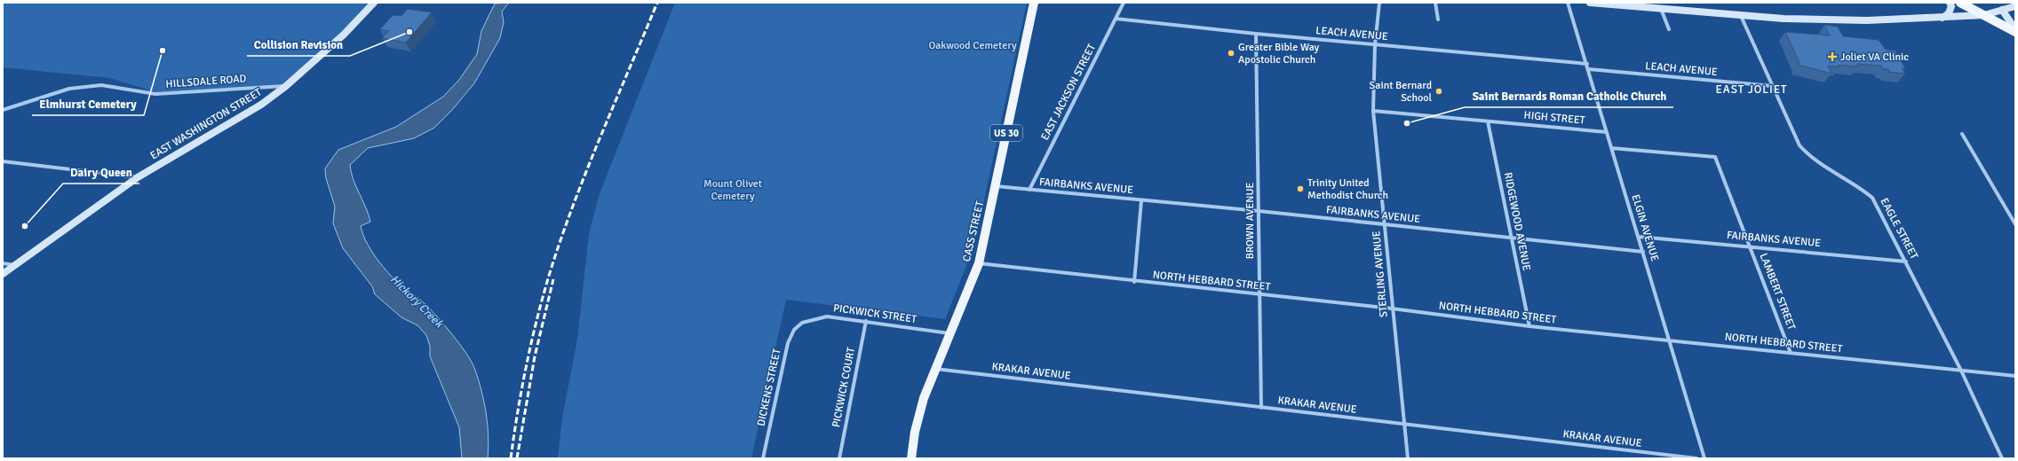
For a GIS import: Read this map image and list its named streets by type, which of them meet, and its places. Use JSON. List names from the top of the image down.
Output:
{
  "streets": {
    "main road": ["US 30", "CASS STREET"],
    "street": [
      "LEACH AVENUE",
      "HILLSDALE ROAD",
      "EAST JACKSON STREET",
      "HIGH STREET",
      "EAST WASHINGTON STREET",
      "FAIRBANKS AVENUE",
      "BROWN AVENUE",
      "RIDGEWOOD AVENUE",
      "ELGIN AVENUE",
      "EAGLE STREET",
      "STERLING AVENUE",
      "NORTH HEBBARD STREET",
      "LAMBERT STREET",
      "PICKWICK STREET",
      "KRAKAR AVENUE",
      "DICKENS STREET",
      "PICKWICK COURT"
    ]
  },
  "crossings": [
    ["LEACH AVENUE", "EAST JACKSON STREET"],
    ["LEACH AVENUE", "BROWN AVENUE"],
    ["LEACH AVENUE", "ELGIN AVENUE"],
    ["LEACH AVENUE", "EAGLE STREET"],
    ["LEACH AVENUE", "STERLING AVENUE"],
    ["HILLSDALE ROAD", "EAST WASHINGTON STREET"],
    ["EAST JACKSON STREET", "FAIRBANKS AVENUE"],
    ["HIGH STREET", "RIDGEWOOD AVENUE"],
    ["HIGH STREET", "ELGIN AVENUE"],
    ["HIGH STREET", "STERLING AVENUE"],
    ["FAIRBANKS AVENUE", "BROWN AVENUE"],
    ["FAIRBANKS AVENUE", "RIDGEWOOD AVENUE"],
    ["FAIRBANKS AVENUE", "ELGIN AVENUE"],
    ["FAIRBANKS AVENUE", "EAGLE STREET"],
    ["FAIRBANKS AVENUE", "CASS STREET"],
    ["FAIRBANKS AVENUE", "STERLING AVENUE"],
    ["FAIRBANKS AVENUE", "LAMBERT STREET"],
    ["BROWN AVENUE", "NORTH HEBBARD STREET"],
    ["BROWN AVENUE", "KRAKAR AVENUE"],
    ["RIDGEWOOD AVENUE", "NORTH HEBBARD STREET"],
    ["ELGIN AVENUE", "NORTH HEBBARD STREET"],
    ["ELGIN AVENUE", "LAMBERT STREET"],
    ["EAGLE STREET", "NORTH HEBBARD STREET"],
    ["CASS STREET", "NORTH HEBBARD STREET"],
    ["CASS STREET", "PICKWICK STREET"],
    ["CASS STREET", "KRAKAR AVENUE"],
    ["STERLING AVENUE", "NORTH HEBBARD STREET"],
    ["STERLING AVENUE", "KRAKAR AVENUE"],
    ["NORTH HEBBARD STREET", "LAMBERT STREET"],
    ["PICKWICK STREET", "DICKENS STREET"],
    ["PICKWICK STREET", "PICKWICK COURT"]
  ],
  "districts": ["EAST JOLIET"],
  "water": ["Hickory Creek"],
  "parks": ["Oakwood Cemetery", "Mount Olivet Cemetery"],
  "places": {
    "other": [
      "Collision Revision",
      "Elmhurst Cemetery",
      "Greater Bible Way Apostolic Church",
      "Saint Bernard School",
      "Saint Bernards Roman Catholic Church",
      "Trinity United Methodist Church",
      "Dairy Queen"
    ],
    "health": ["Joliet VA Clinic"]
  }
}
